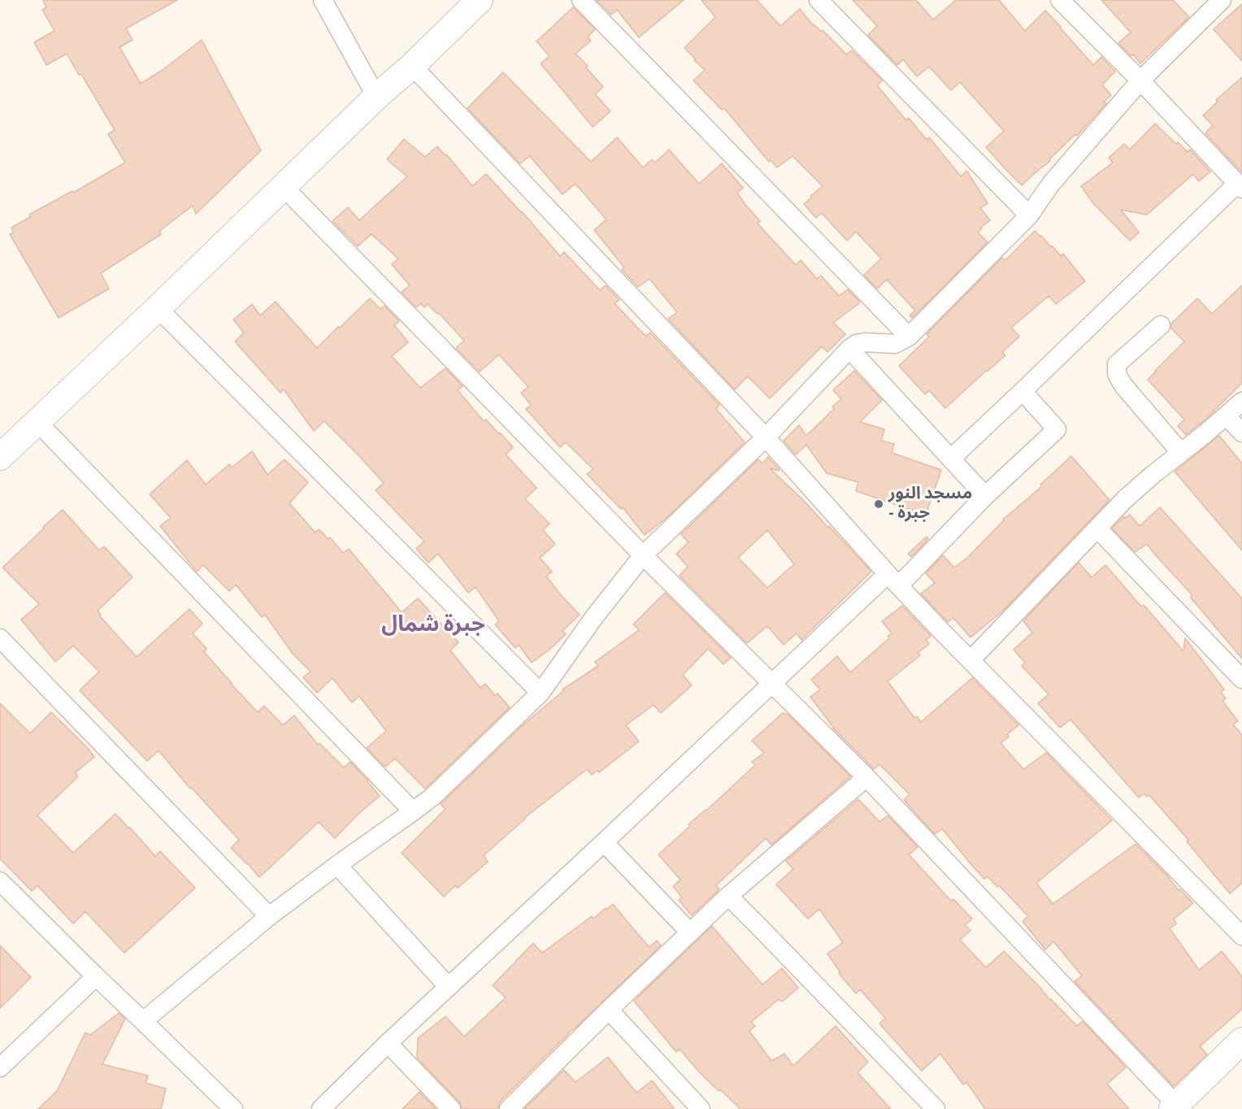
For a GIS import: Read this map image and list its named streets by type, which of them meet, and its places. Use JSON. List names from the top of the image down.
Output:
{
  "districts": ["جبرة شمال"],
  "places": ["مسجد النور - جبرة"]
}
